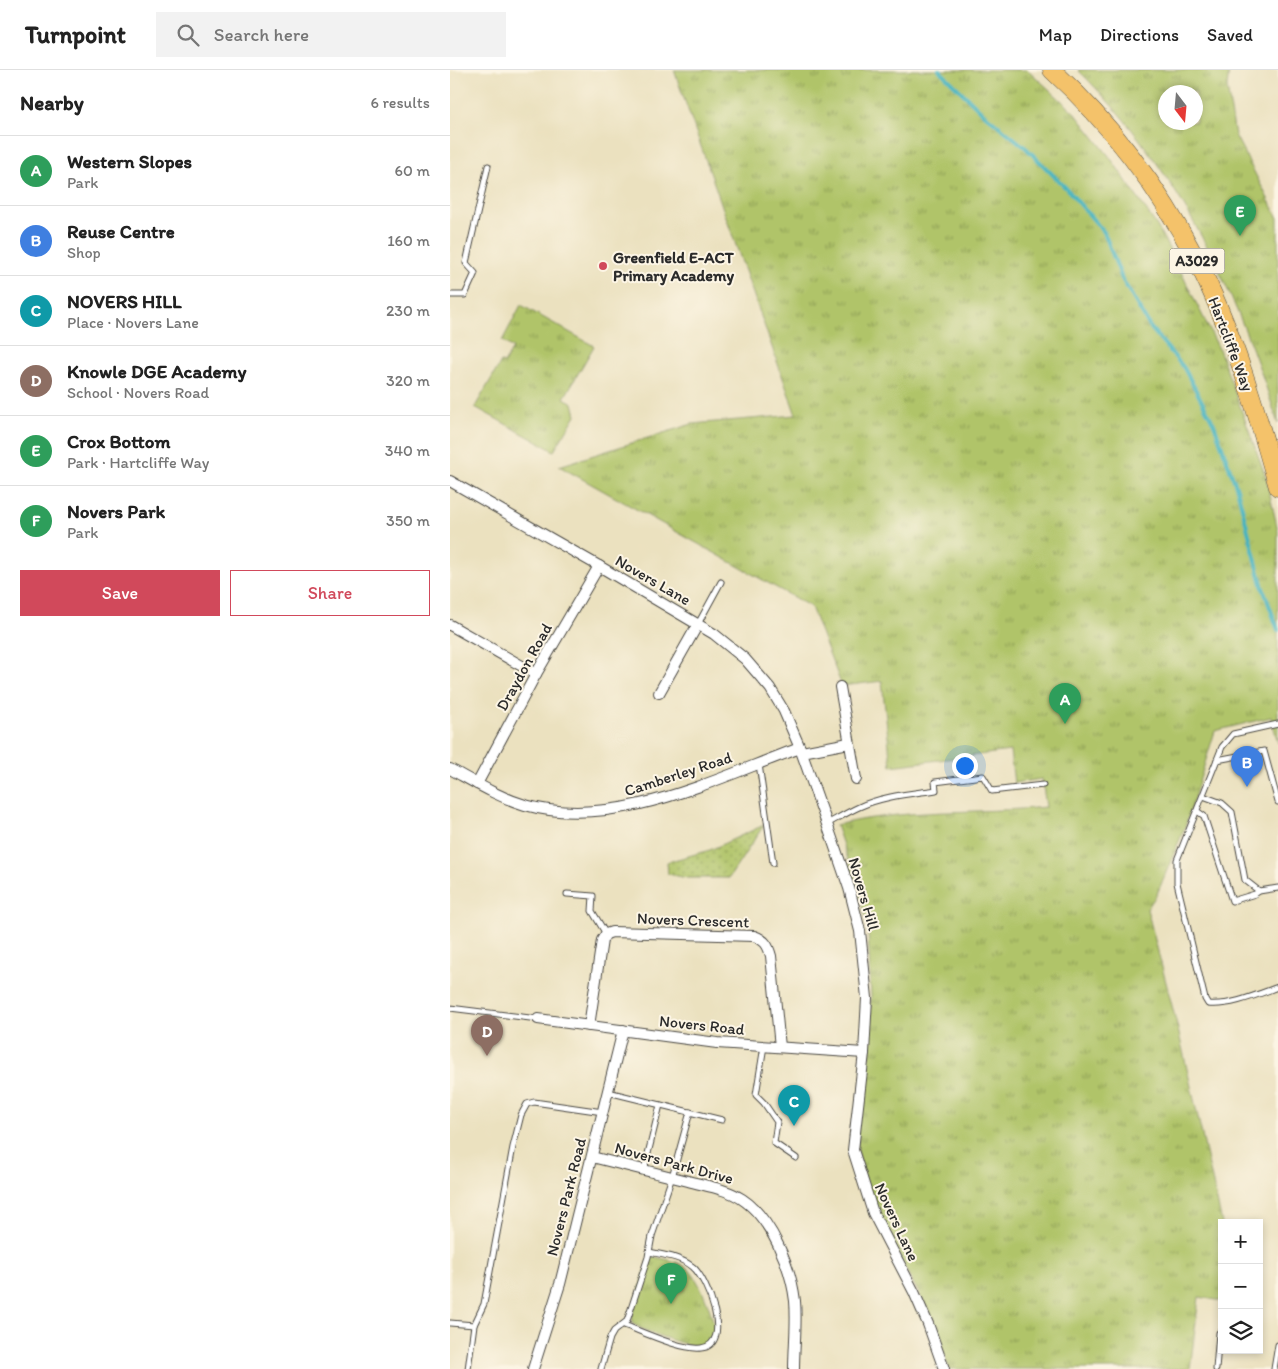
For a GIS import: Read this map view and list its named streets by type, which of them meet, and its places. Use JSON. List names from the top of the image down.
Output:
{
  "streets": {
    "highway": ["A3029", "Hartcliffe Way"],
    "street": [
      "Novers Lane",
      "Draydon Road",
      "Camberley Road",
      "Novers Hill",
      "Novers Crescent",
      "Novers Road",
      "Novers Park Drive",
      "Novers Park Road"
    ]
  },
  "crossings": [
    ["Novers Lane", "Draydon Road"],
    ["Novers Lane", "Camberley Road"],
    ["Novers Lane", "Novers Hill"],
    ["Novers Lane", "Novers Road"],
    ["Draydon Road", "Camberley Road"],
    ["Camberley Road", "Novers Hill"],
    ["Novers Hill", "Novers Road"],
    ["Novers Crescent", "Novers Road"],
    ["Novers Road", "Novers Park Road"],
    ["Novers Park Drive", "Novers Park Road"]
  ],
  "places": ["Greenfield E-ACT Primary Academy"],
  "north": "bottom",
  "page": {
    "header": "Turnpoint",
    "search": "Search here",
    "nav": ["Map", "Directions", "Saved"],
    "heading": ["Nearby", "6 results"],
    "list": [
      {
        "mark": "A",
        "name": "Western Slopes",
        "note": "Park",
        "value": "60 m"
      },
      {
        "mark": "B",
        "name": "Reuse Centre",
        "note": "Shop",
        "value": "160 m"
      },
      {
        "mark": "C",
        "name": "NOVERS HILL",
        "note": "Place · Novers Lane",
        "value": "230 m"
      },
      {
        "mark": "D",
        "name": "Knowle DGE Academy",
        "note": "School · Novers Road",
        "value": "320 m"
      },
      {
        "mark": "E",
        "name": "Crox Bottom",
        "note": "Park · Hartcliffe Way",
        "value": "340 m"
      },
      {
        "mark": "F",
        "name": "Novers Park",
        "note": "Park",
        "value": "350 m"
      }
    ],
    "pins": [
      "E",
      "A",
      "B",
      "D",
      "C",
      "F"
    ],
    "buttons": ["Save", "Share"],
    "map_buttons": ["+", "−"]
  }
}
